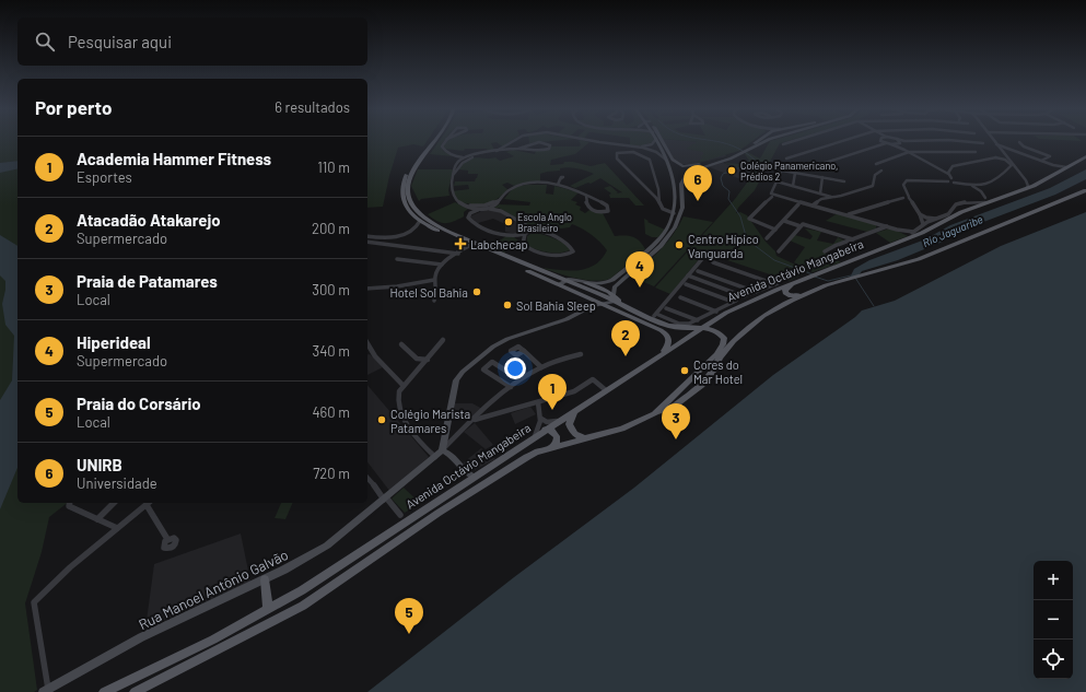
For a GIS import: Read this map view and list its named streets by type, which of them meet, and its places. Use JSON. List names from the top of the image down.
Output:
{
  "streets": {
    "main road": ["Avenida Octávio Mangabeira", "Rua Manoel Antônio Galvão"]
  },
  "water": ["Rio Jaguaribe"],
  "places": {
    "other": [
      "Colégio Panamericano, Prédios 2",
      "Escola Anglo Brasileiro",
      "Centro Hípico Vanguarda",
      "Hotel Sol Bahia",
      "Sol Bahia Sleep",
      "Cores do Mar Hotel",
      "Colégio Marista Patamares"
    ],
    "health": ["Labchecap"]
  },
  "page": {
    "search": "Pesquisar aqui",
    "heading": ["Por perto", "6 resultados"],
    "list": [
      {
        "mark": "1",
        "name": "Academia Hammer Fitness",
        "note": "Esportes",
        "value": "110 m"
      },
      {
        "mark": "2",
        "name": "Atacadão Atakarejo",
        "note": "Supermercado",
        "value": "200 m"
      },
      {
        "mark": "3",
        "name": "Praia de Patamares",
        "note": "Local",
        "value": "300 m"
      },
      {
        "mark": "4",
        "name": "Hiperideal",
        "note": "Supermercado",
        "value": "340 m"
      },
      {
        "mark": "5",
        "name": "Praia do Corsário",
        "note": "Local",
        "value": "460 m"
      },
      {
        "mark": "6",
        "name": "UNIRB",
        "note": "Universidade",
        "value": "720 m"
      }
    ],
    "pins": [
      "6",
      "4",
      "2",
      "1",
      "3",
      "5"
    ],
    "map_buttons": ["+", "−"]
  }
}
